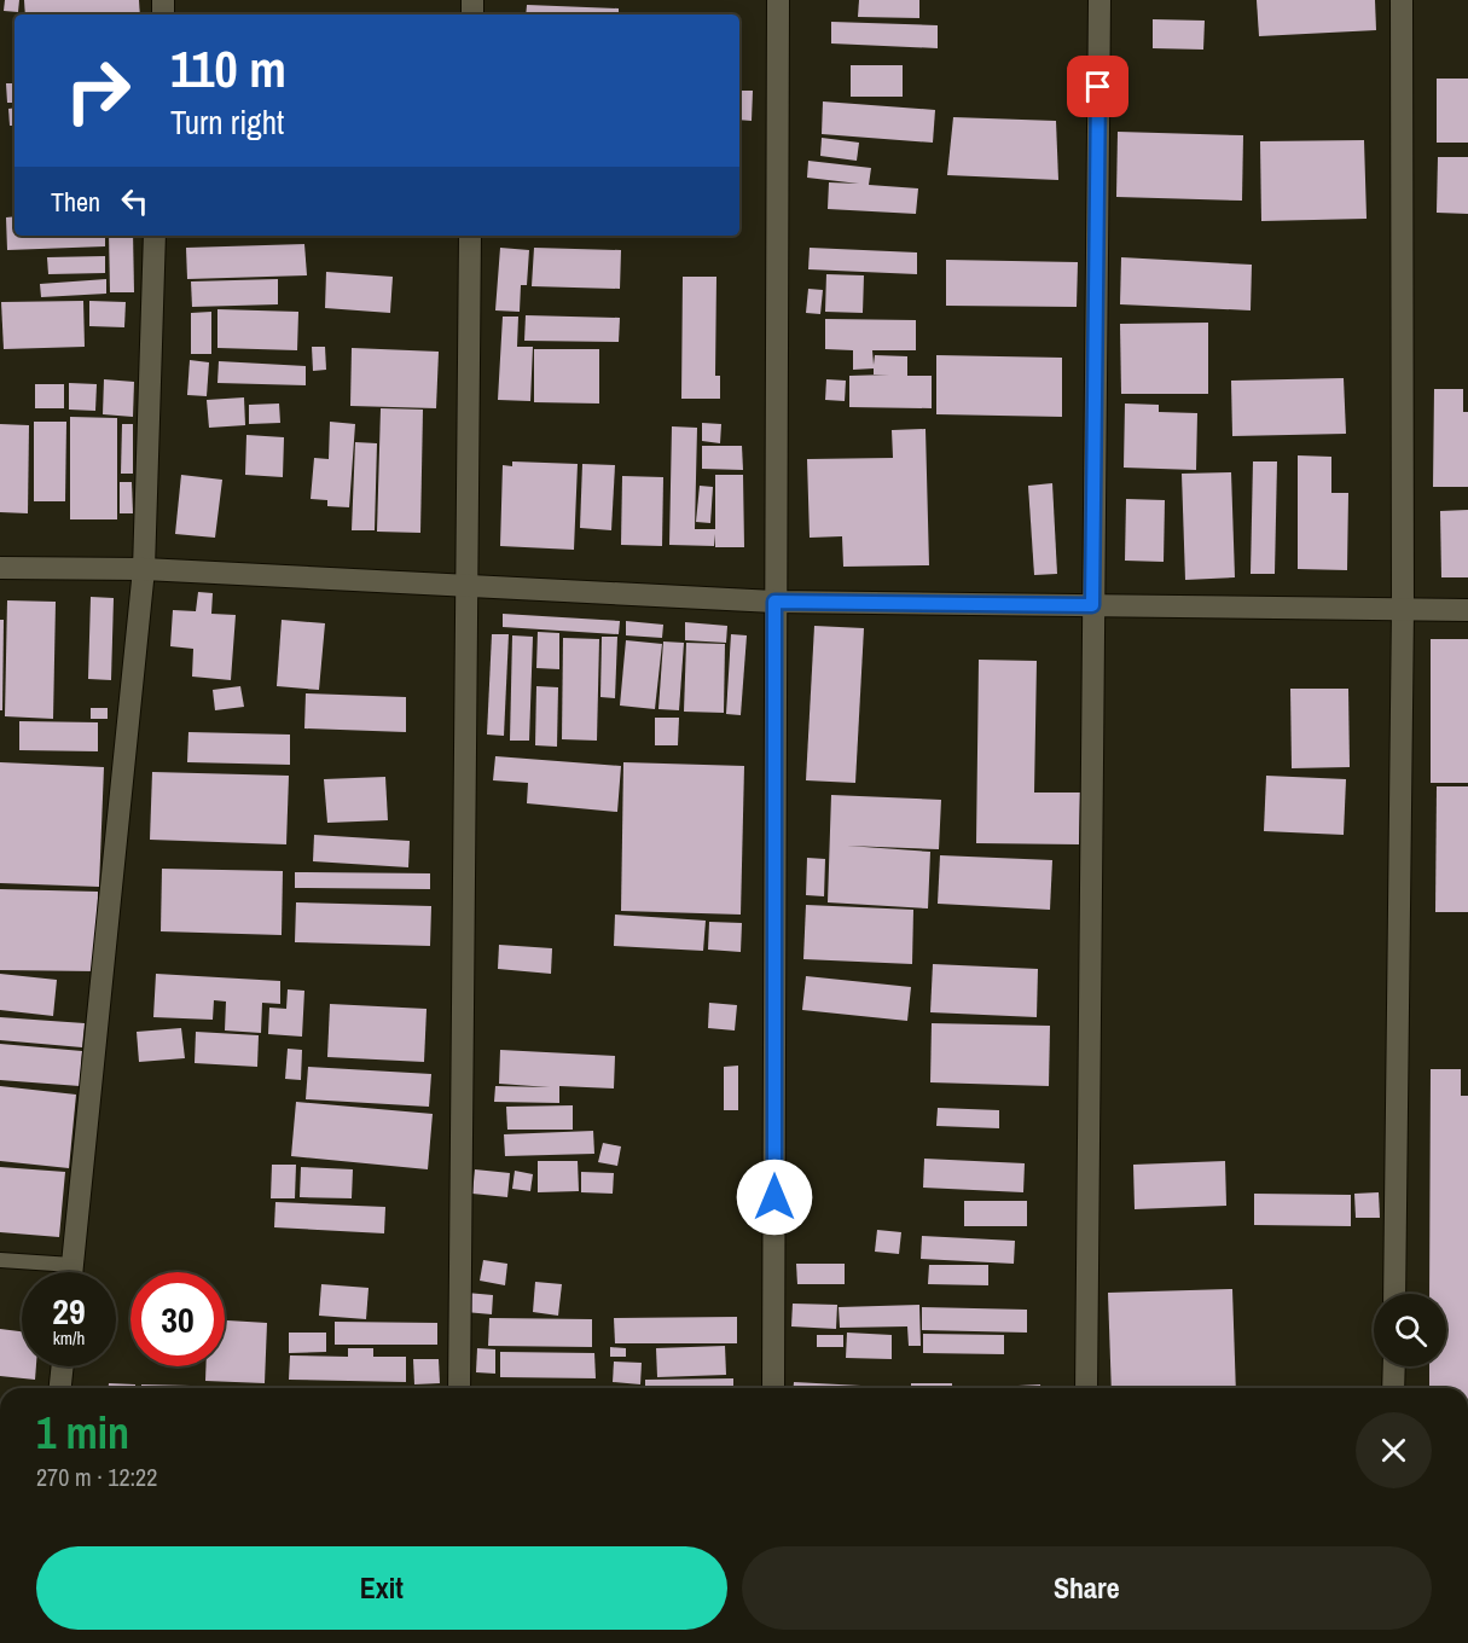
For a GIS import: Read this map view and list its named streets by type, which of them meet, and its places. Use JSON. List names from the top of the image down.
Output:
{
  "page": {
    "turn": ["110 m", "Turn right"],
    "then": "Then",
    "speed": "29 km/h",
    "limit": "30",
    "heading": ["1 min", "270 m · 12:22"],
    "buttons": ["Exit", "Share"]
  }
}
